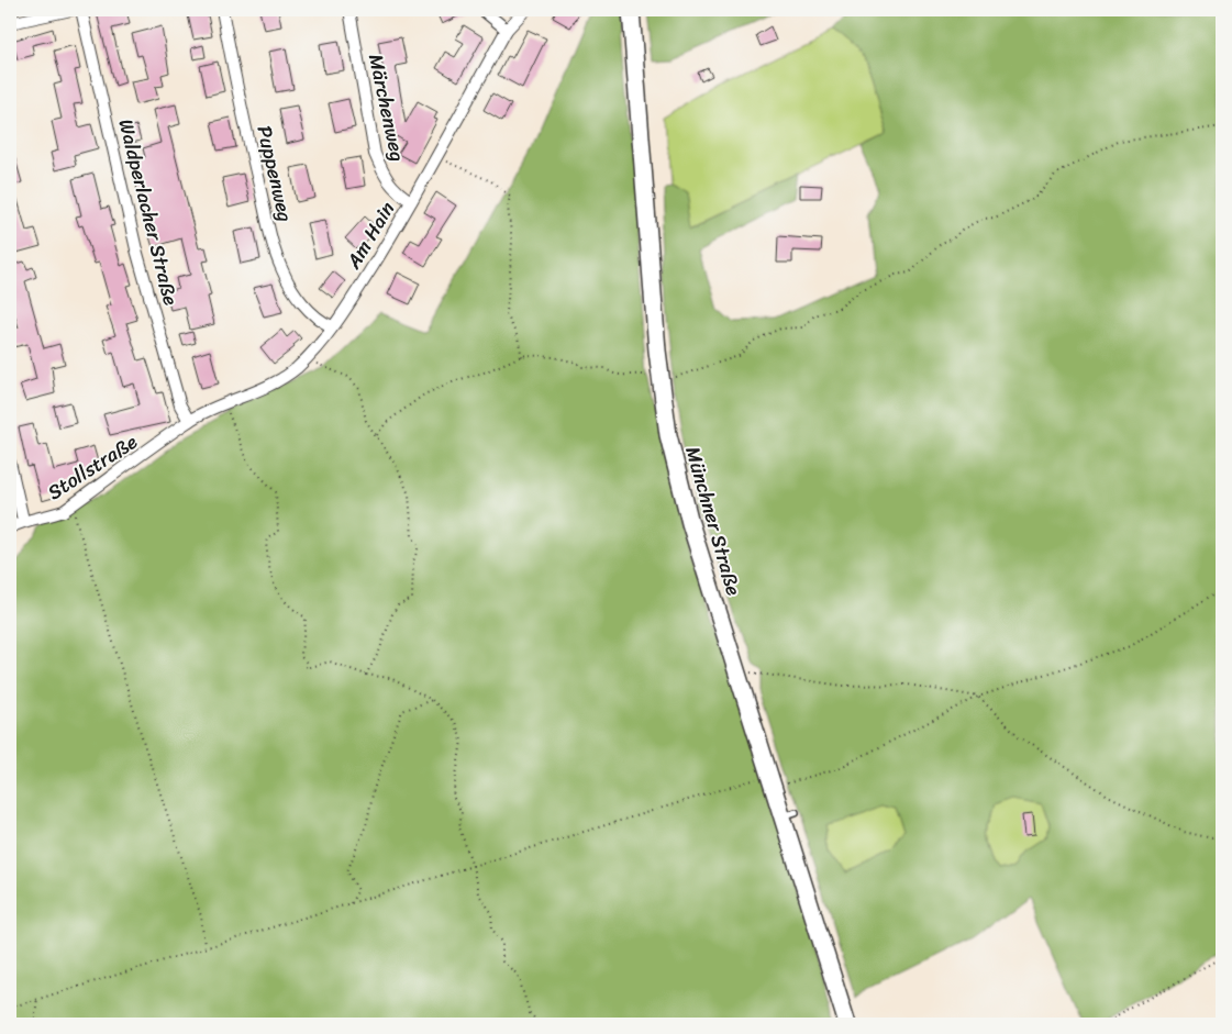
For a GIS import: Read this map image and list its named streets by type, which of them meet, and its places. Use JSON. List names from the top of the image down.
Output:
{
  "streets": {
    "main road": ["Münchner Straße"],
    "street": [
      "Märchenweg",
      "Puppenweg",
      "Waldperlacher Straße",
      "Am Hain",
      "Stollstraße"
    ]
  },
  "crossings": [
    ["Märchenweg", "Am Hain"],
    ["Puppenweg", "Am Hain"],
    ["Waldperlacher Straße", "Am Hain"],
    ["Waldperlacher Straße", "Stollstraße"],
    ["Am Hain", "Stollstraße"]
  ]
}
